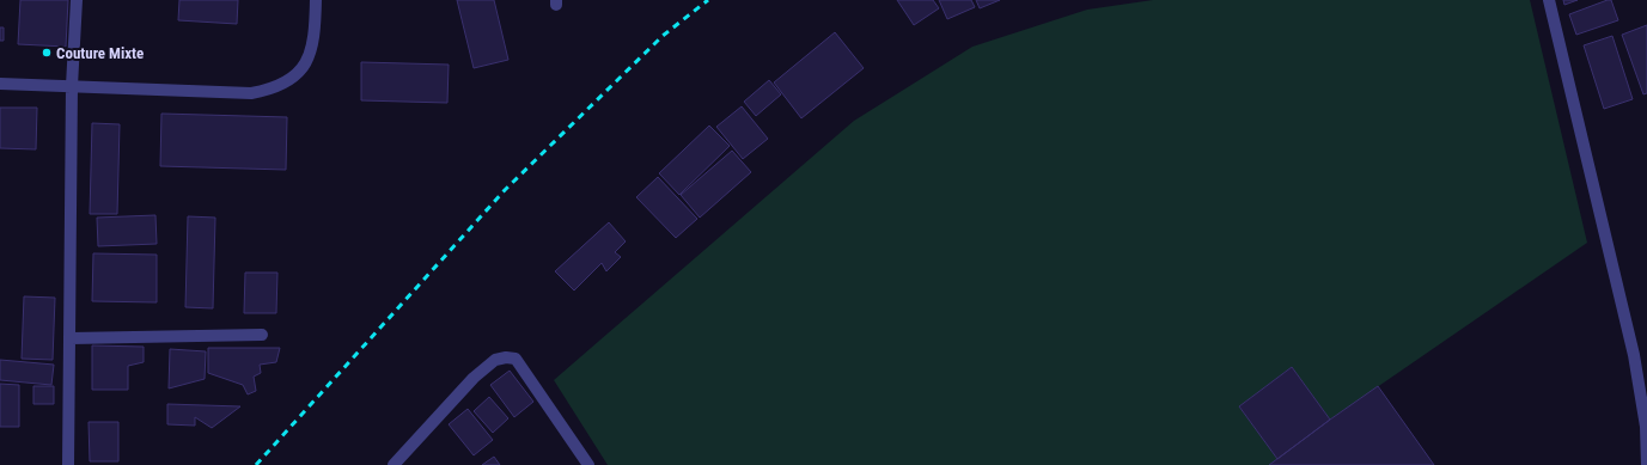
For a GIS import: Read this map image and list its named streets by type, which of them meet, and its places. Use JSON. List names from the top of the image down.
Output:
{
  "places": ["Couture Mixte"]
}
